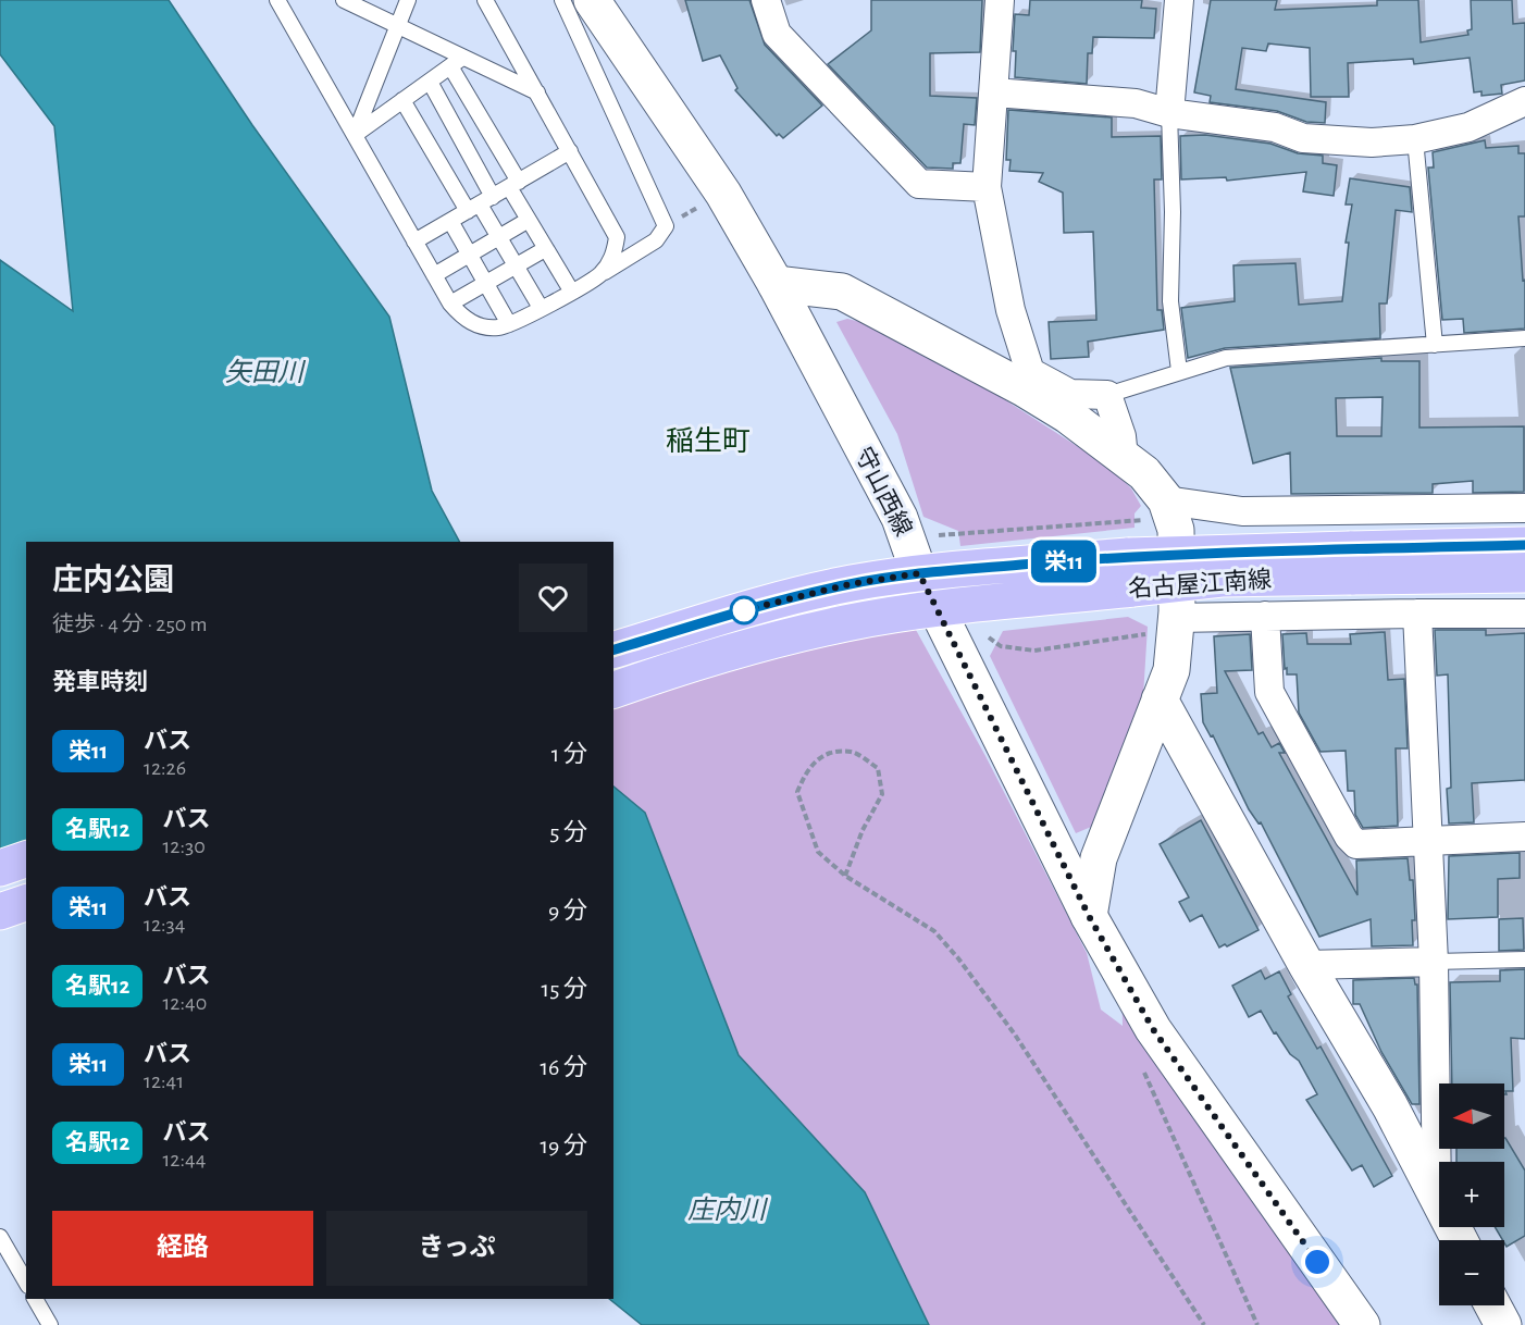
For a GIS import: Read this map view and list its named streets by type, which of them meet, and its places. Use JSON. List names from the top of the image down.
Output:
{
  "streets": {
    "main road": ["名古屋江南線"],
    "street": ["守山西線"]
  },
  "crossings": [
    ["守山西線", "名古屋江南線"]
  ],
  "districts": ["稲生町"],
  "water": ["矢田川", "庄内川"],
  "lines": ["bus line 栄11"],
  "north": "left",
  "page": {
    "on_map": "栄11",
    "heading": [
      ["庄内公園", "徒歩 · 4 分 · 250 m"],
      "発車時刻"
    ],
    "list": [
      {
        "mark": "栄11",
        "name": "バス",
        "note": "12:26",
        "value": "1 分"
      },
      {
        "mark": "名駅12",
        "name": "バス",
        "note": "12:30",
        "value": "5 分"
      },
      {
        "mark": "栄11",
        "name": "バス",
        "note": "12:34",
        "value": "9 分"
      },
      {
        "mark": "名駅12",
        "name": "バス",
        "note": "12:40",
        "value": "15 分"
      },
      {
        "mark": "栄11",
        "name": "バス",
        "note": "12:41",
        "value": "16 分"
      },
      {
        "mark": "名駅12",
        "name": "バス",
        "note": "12:44",
        "value": "19 分"
      }
    ],
    "map_buttons": ["+", "−"],
    "buttons": ["経路", "きっぷ"]
  }
}
